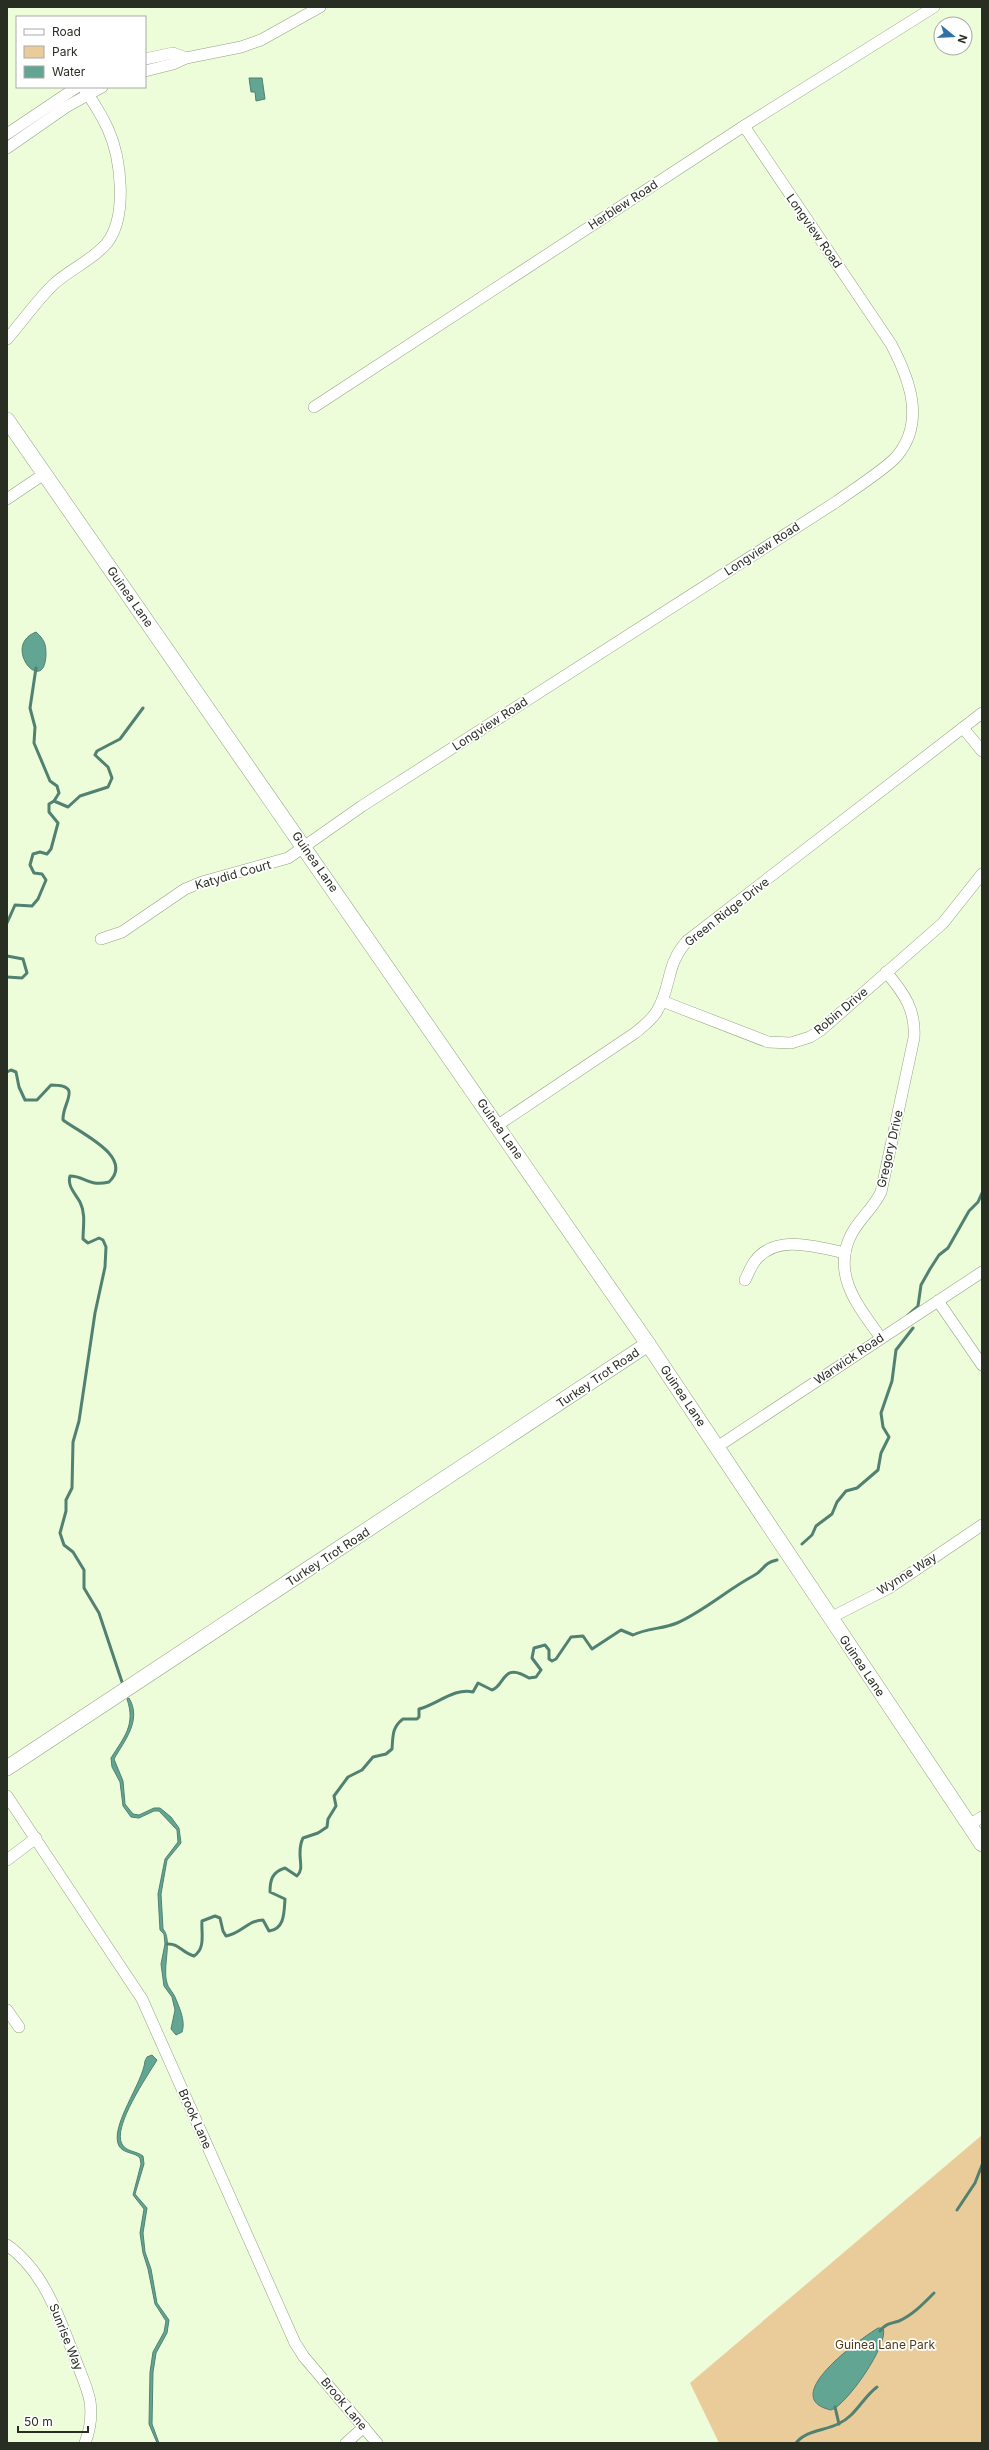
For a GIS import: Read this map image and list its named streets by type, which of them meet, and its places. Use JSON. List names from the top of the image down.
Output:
{
  "streets": {
    "street": [
      "Herblew Road",
      "Longview Road",
      "Guinea Lane",
      "Katydid Court",
      "Green Ridge Drive",
      "Robin Drive",
      "Gregory Drive",
      "Warwick Road",
      "Turkey Trot Road",
      "Wynne Way",
      "Brook Lane",
      "Sunrise Way"
    ]
  },
  "crossings": [
    ["Herblew Road", "Longview Road"],
    ["Longview Road", "Guinea Lane"],
    ["Longview Road", "Katydid Court"],
    ["Guinea Lane", "Katydid Court"],
    ["Guinea Lane", "Green Ridge Drive"],
    ["Guinea Lane", "Warwick Road"],
    ["Guinea Lane", "Turkey Trot Road"],
    ["Guinea Lane", "Wynne Way"],
    ["Green Ridge Drive", "Robin Drive"],
    ["Robin Drive", "Gregory Drive"],
    ["Gregory Drive", "Warwick Road"]
  ],
  "parks": ["Guinea Lane Park"],
  "legend": ["Road", "Park", "Water"],
  "scale_bar": "50 m",
  "north": "right"
}
